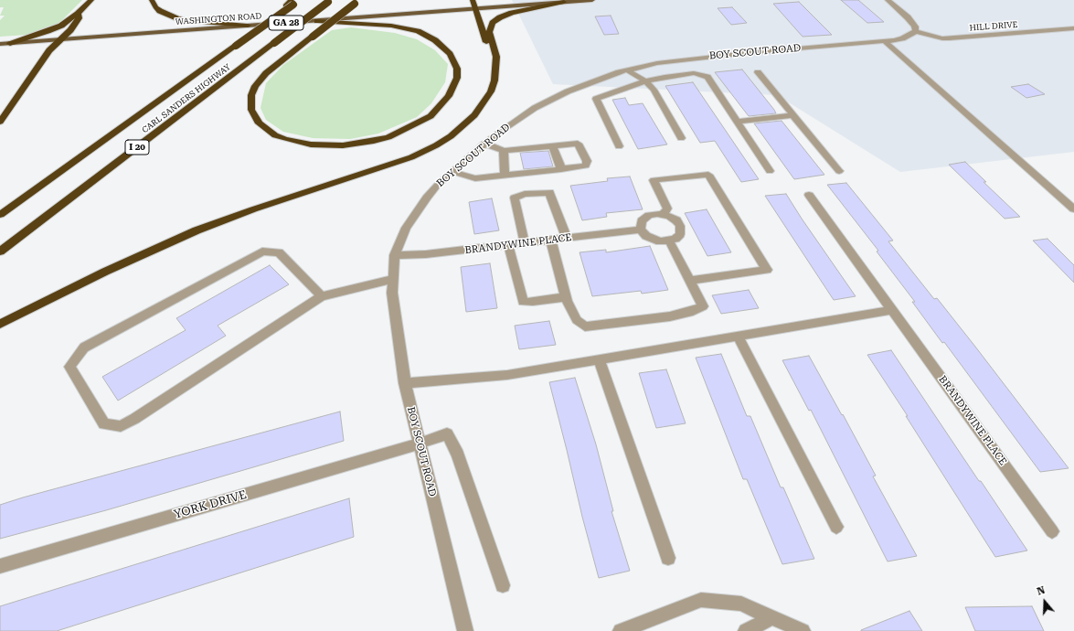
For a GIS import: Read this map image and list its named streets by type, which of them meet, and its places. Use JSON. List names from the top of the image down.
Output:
{
  "streets": {
    "highway": ["CARL SANDERS HIGHWAY", "I 20"],
    "main road": ["WASHINGTON ROAD", "GA 28"],
    "street": [
      "HILL DRIVE",
      "BOY SCOUT ROAD",
      "BRANDYWINE PLACE",
      "YORK DRIVE"
    ]
  },
  "crossings": [
    ["HILL DRIVE", "BOY SCOUT ROAD"],
    ["BOY SCOUT ROAD", "BRANDYWINE PLACE"],
    ["BOY SCOUT ROAD", "YORK DRIVE"]
  ],
  "north": "top"
}
